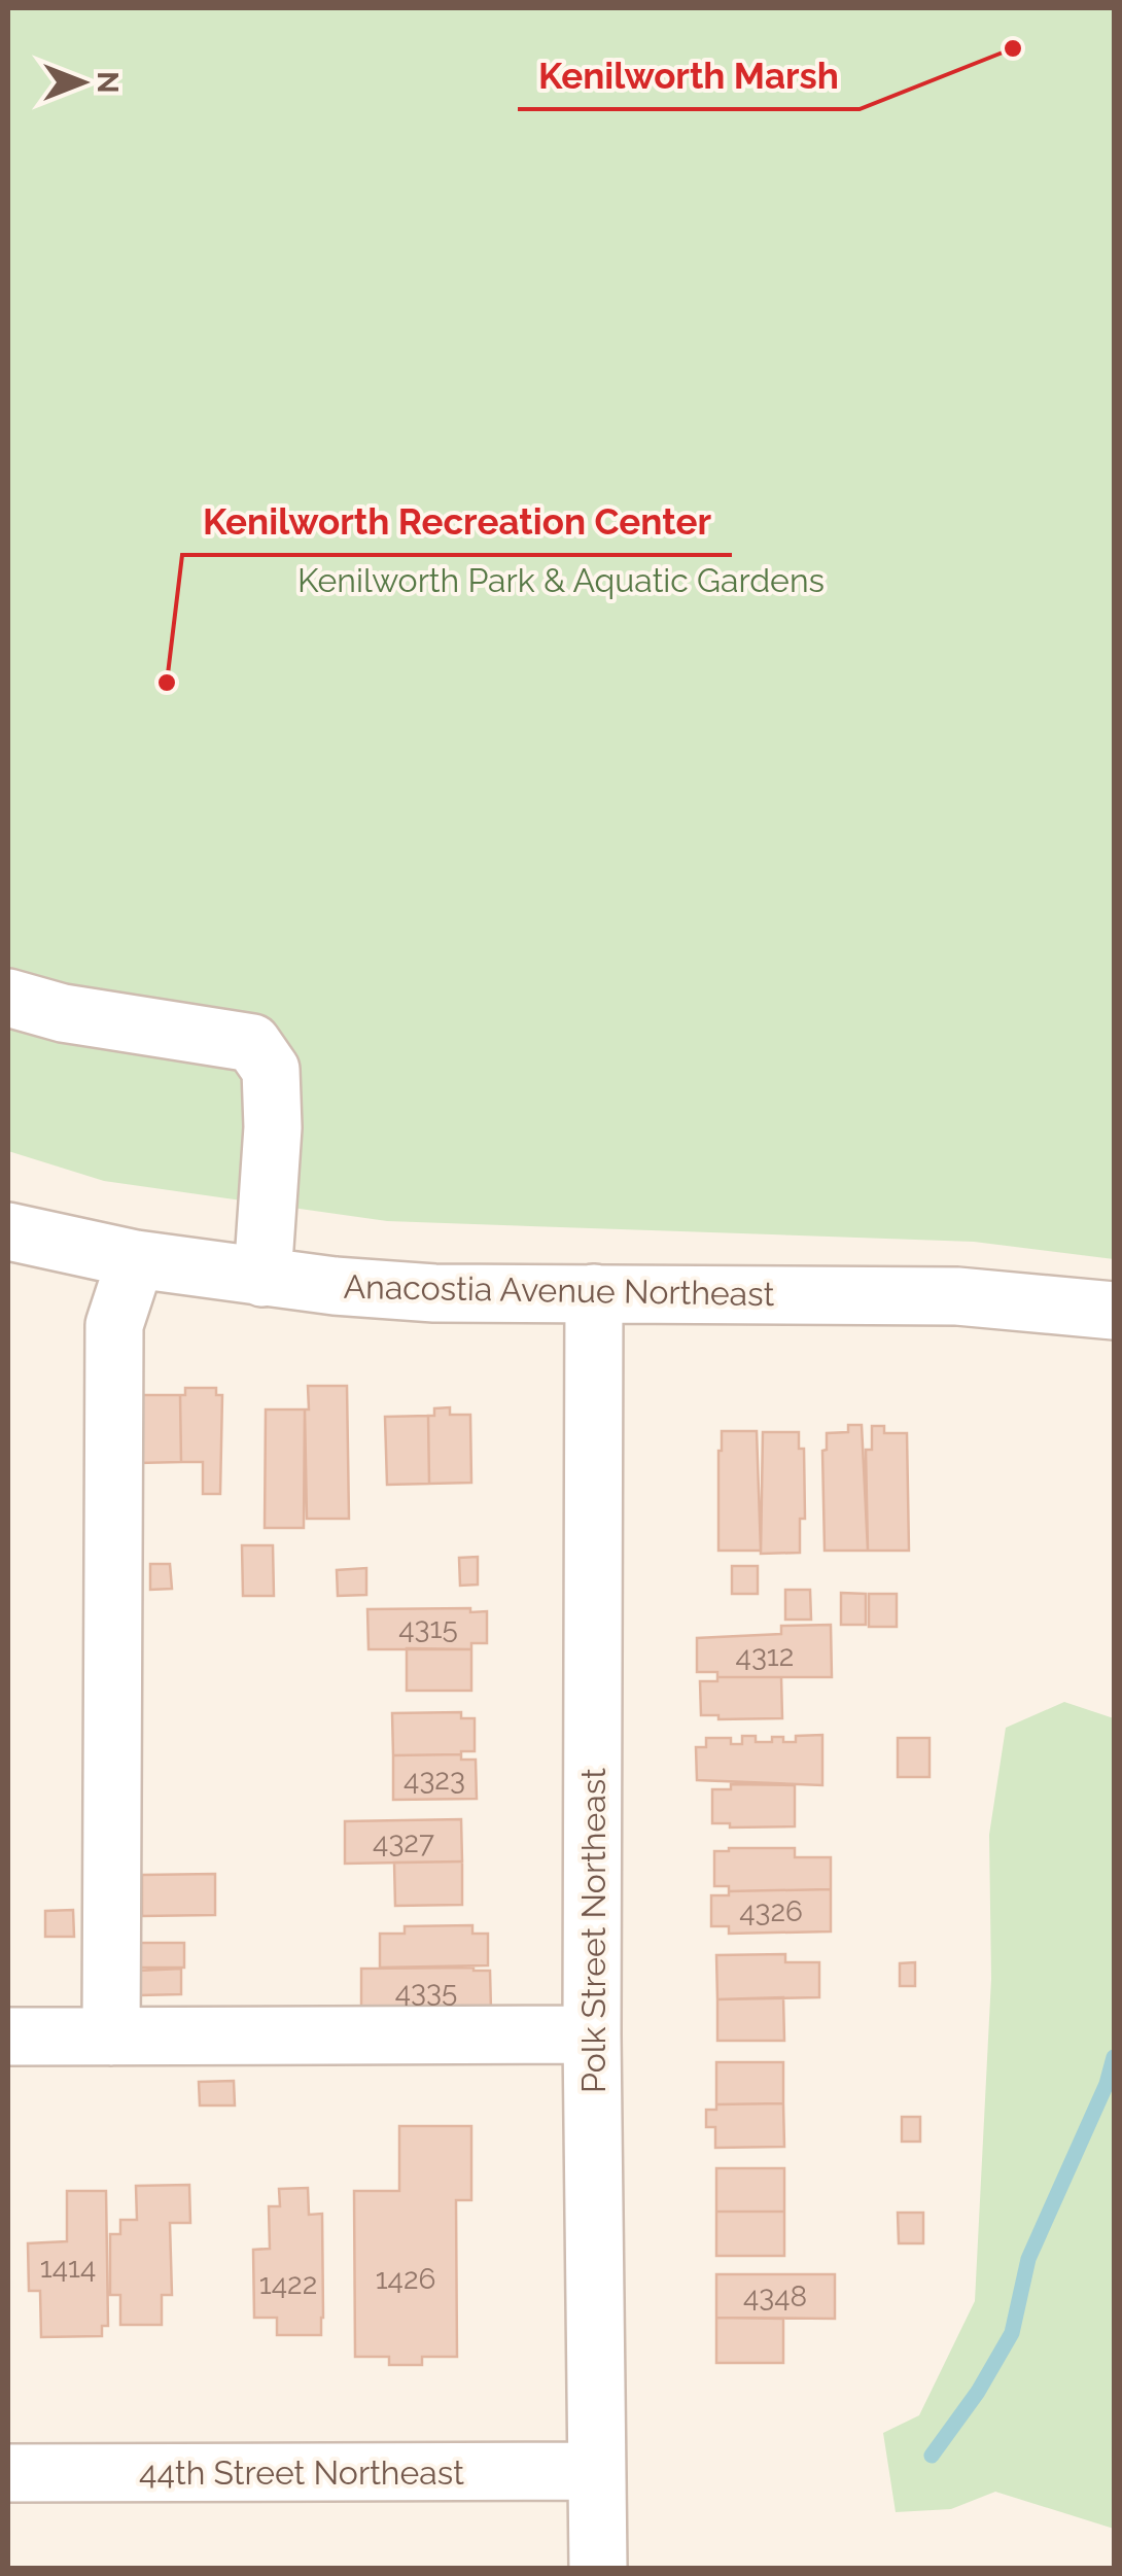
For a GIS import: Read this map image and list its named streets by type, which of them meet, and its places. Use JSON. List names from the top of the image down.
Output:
{
  "streets": {
    "street": ["Anacostia Avenue Northeast", "Polk Street Northeast", "44th Street Northeast"]
  },
  "crossings": [
    ["Anacostia Avenue Northeast", "Polk Street Northeast"],
    ["Polk Street Northeast", "44th Street Northeast"]
  ],
  "parks": ["Kenilworth Park & Aquatic Gardens"],
  "places": ["Kenilworth Marsh", "Kenilworth Recreation Center"],
  "house_numbers": [
    "4315",
    "4312",
    "4323",
    "4327",
    "4326",
    "4335",
    "1414",
    "1426",
    "1422",
    "4348"
  ],
  "north": "right"
}
